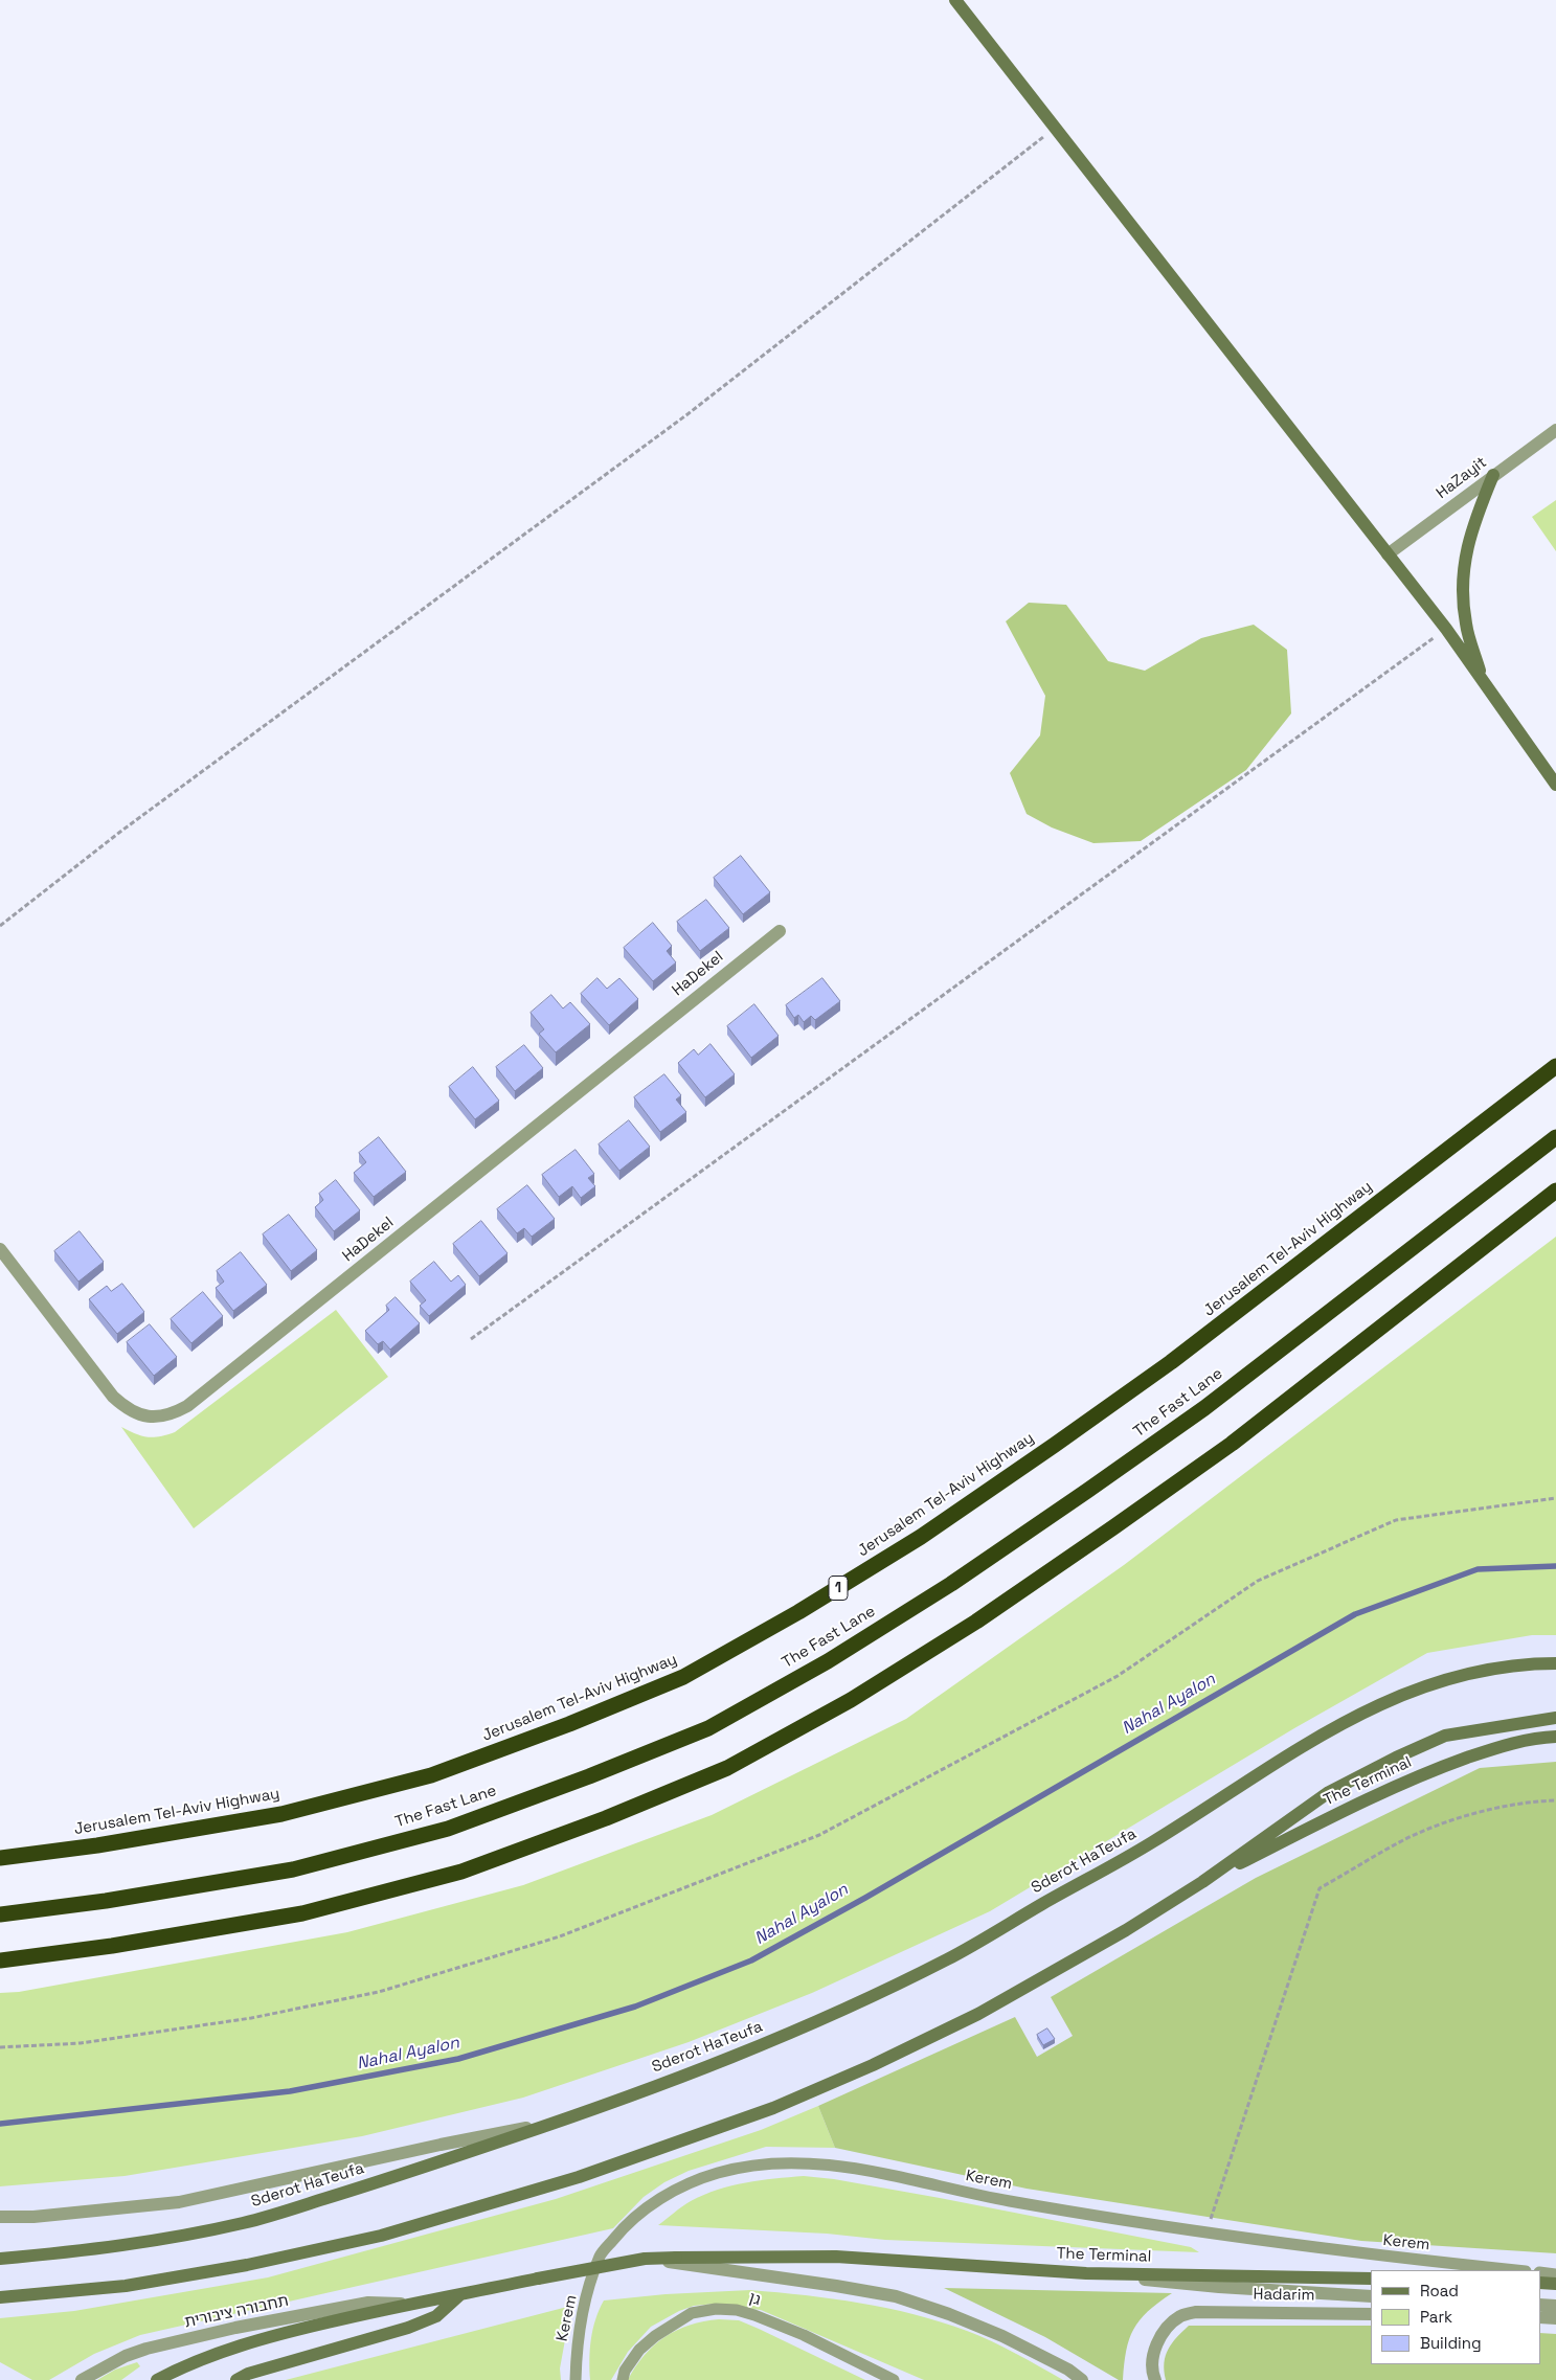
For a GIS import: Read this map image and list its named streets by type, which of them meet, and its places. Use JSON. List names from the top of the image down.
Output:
{
  "streets": {
    "highway": ["Jerusalem Tel-Aviv Highway", "The Fast Lane", "1"],
    "main road": ["The Terminal", "Sderot HaTeufa"],
    "street": [
      "HaZayit",
      "HaDekel",
      "Hadarim",
      "תחבורה ציבורית"
    ],
    "lane": ["Kerem", "גן"]
  },
  "crossings": [
    ["The Terminal", "תחבורה ציבורית"]
  ],
  "water": ["Nahal Ayalon"],
  "legend": ["Road", "Park", "Building"]
}
